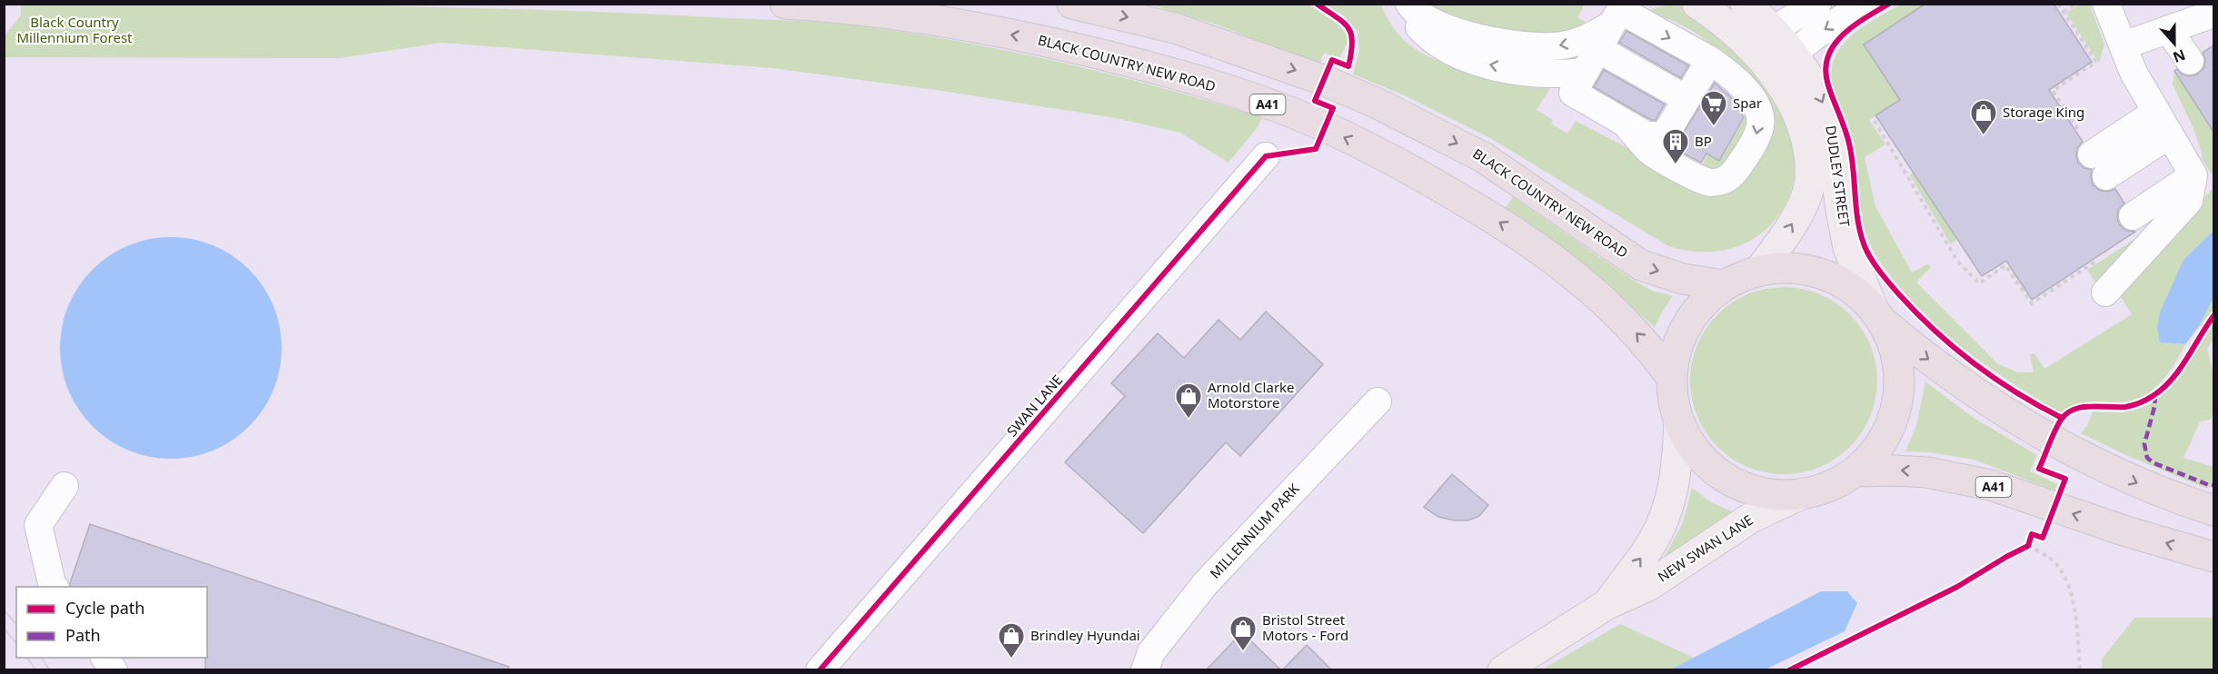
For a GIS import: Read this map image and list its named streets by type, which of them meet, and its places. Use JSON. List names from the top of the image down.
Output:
{
  "streets": {
    "highway": ["BLACK COUNTRY NEW ROAD", "A41"],
    "main road": ["DUDLEY STREET", "NEW SWAN LANE"],
    "street": ["SWAN LANE", "MILLENNIUM PARK"]
  },
  "one_way": ["NEW SWAN LANE"],
  "parks": ["Black Country Millennium Forest"],
  "places": {
    "supermarket": ["Spar"],
    "shop": [
      "Storage King",
      "Arnold Clarke Motorstore",
      "Bristol Street Motors - Ford",
      "Brindley Hyundai"
    ],
    "building": ["BP"]
  },
  "legend": ["Cycle path", "Path"],
  "north": "bottom"
}
